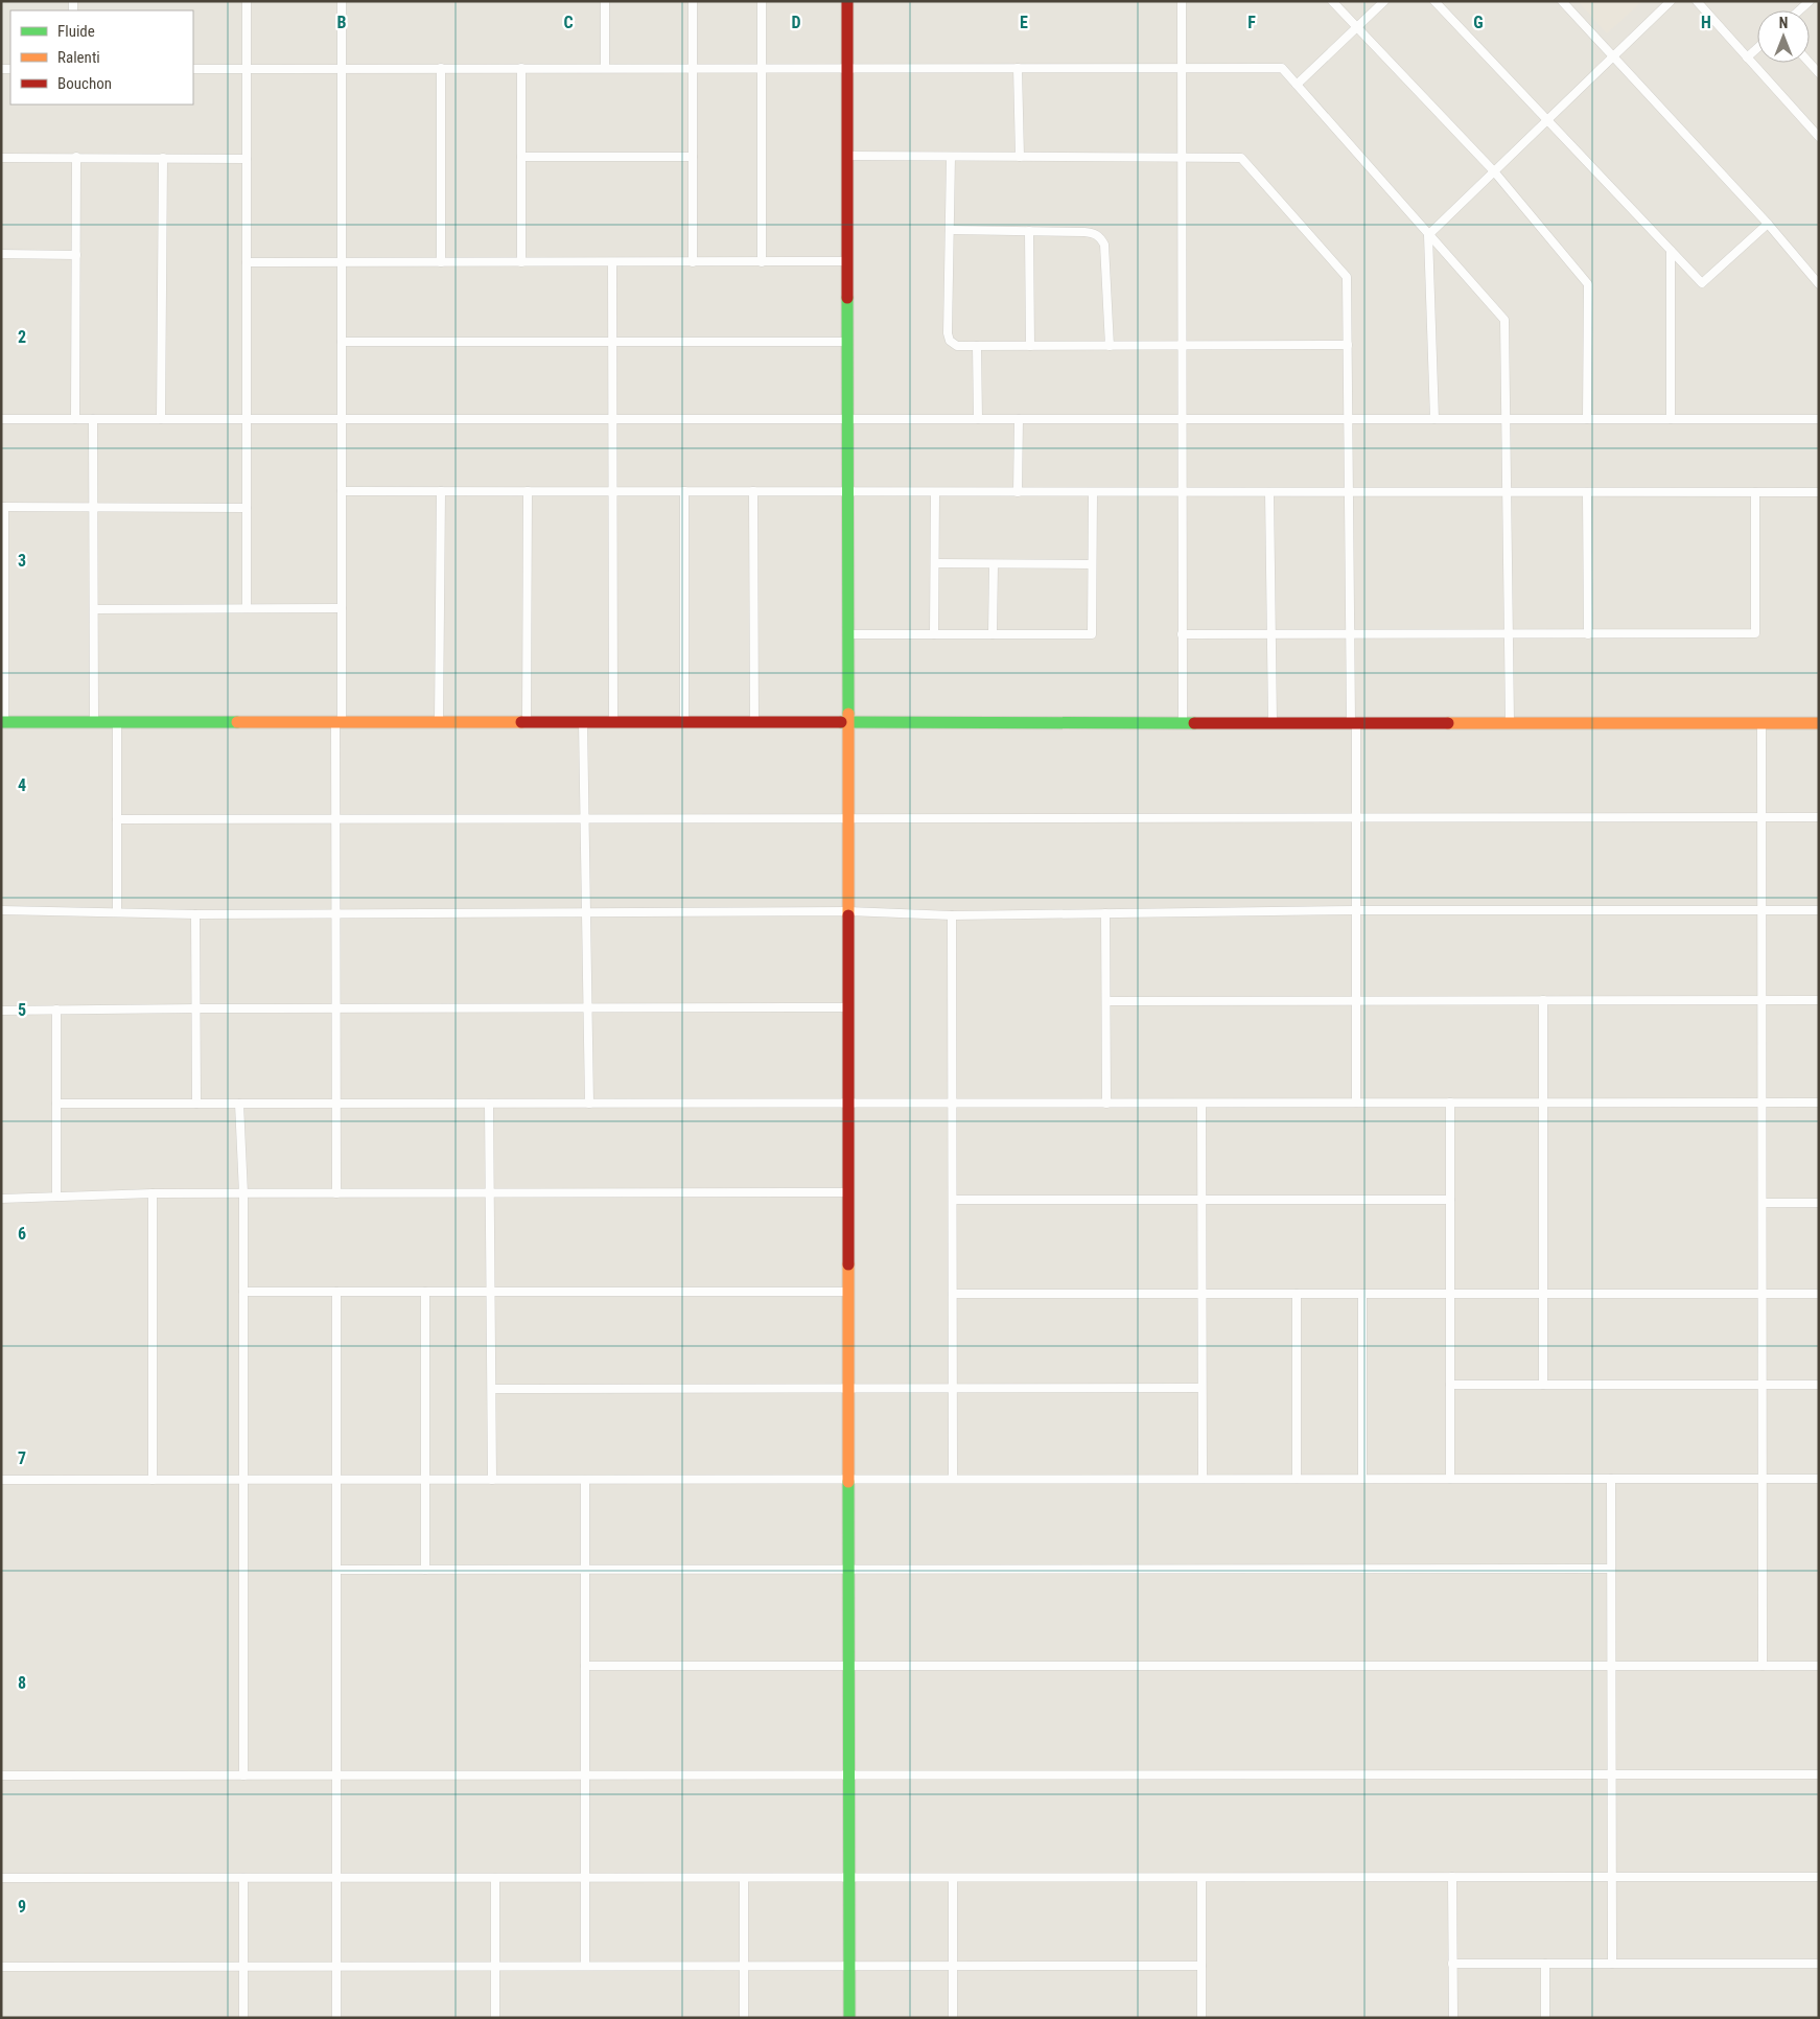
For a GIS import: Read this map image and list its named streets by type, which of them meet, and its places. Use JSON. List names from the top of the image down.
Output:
{
  "legend": ["Fluide", "Ralenti", "Bouchon"],
  "north": "top",
  "grid": {
    "columns": [
      "B",
      "C",
      "D",
      "E",
      "F",
      "G",
      "H"
    ],
    "rows": [
      "2",
      "3",
      "4",
      "5",
      "6",
      "7",
      "8",
      "9"
    ]
  }
}
